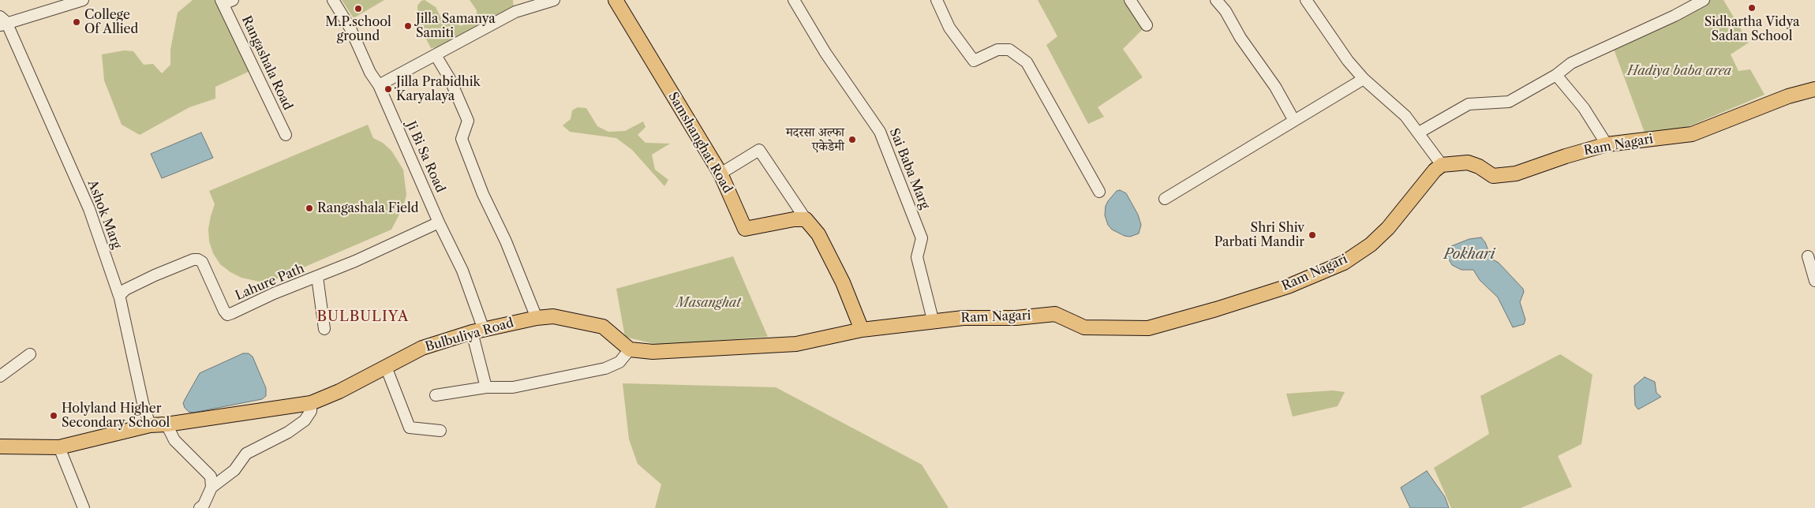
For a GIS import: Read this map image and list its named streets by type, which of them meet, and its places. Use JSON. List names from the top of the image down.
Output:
{
  "streets": {
    "main road": ["Samshanghat Road", "Ram Nagari", "Bulbuliya Road"],
    "street": [
      "Rangashala Road",
      "Ji Bi Sa Road",
      "Sai Baba Marg",
      "Ashok Marg",
      "Lahure Path"
    ]
  },
  "crossings": [
    ["Ram Nagari", "Sai Baba Marg"],
    ["Ji Bi Sa Road", "Lahure Path"],
    ["Ji Bi Sa Road", "Bulbuliya Road"],
    ["Ashok Marg", "Lahure Path"],
    ["Ashok Marg", "Bulbuliya Road"]
  ],
  "districts": ["BULBULIYA"],
  "water": ["Pokhari"],
  "parks": ["Hadiya baba area", "Masanghat"],
  "places": [
    "Sidhartha Vidya Sadan School",
    "M.P.school ground",
    "College Of Allied",
    "Jilla Samanya Samiti",
    "Jilla Prabidhik Karyalaya",
    "मदरसा अल्फा एकेडेमी",
    "Rangashala Field",
    "Shri Shiv Parbati Mandir",
    "Holyland Higher Secondary School"
  ]
}
